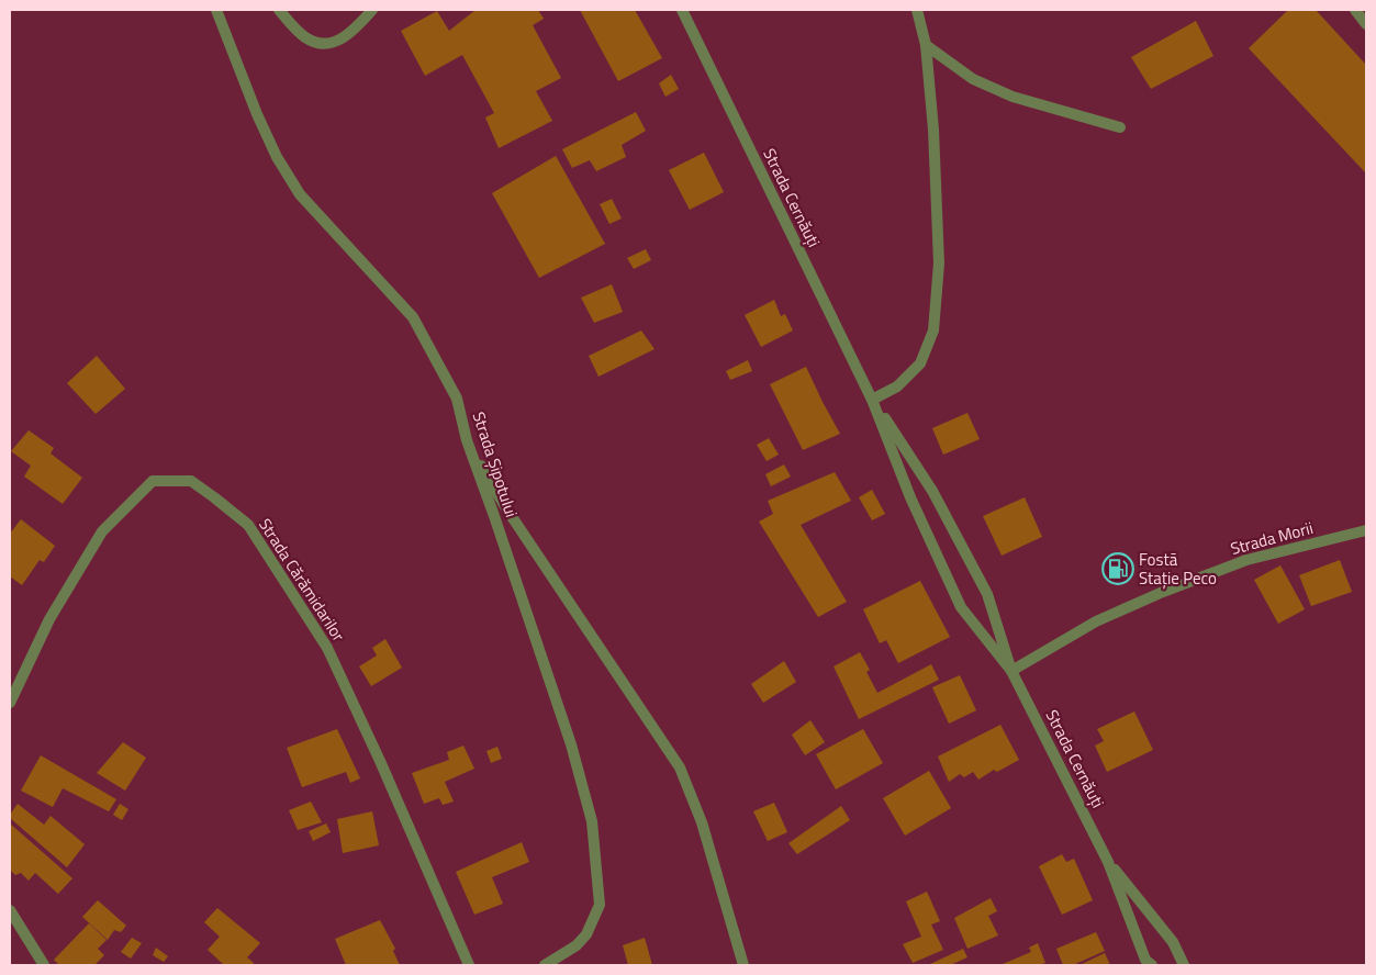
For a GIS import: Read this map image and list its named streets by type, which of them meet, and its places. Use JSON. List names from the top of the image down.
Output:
{
  "streets": {
    "street": [
      "Strada Cernăuți",
      "Strada Șipotului",
      "Strada Morii",
      "Strada Cărămidarilor"
    ]
  },
  "crossings": [
    ["Strada Cernăuți", "Strada Morii"]
  ],
  "places": {
    "fuel station": ["Fostă Stație Peco"]
  }
}
